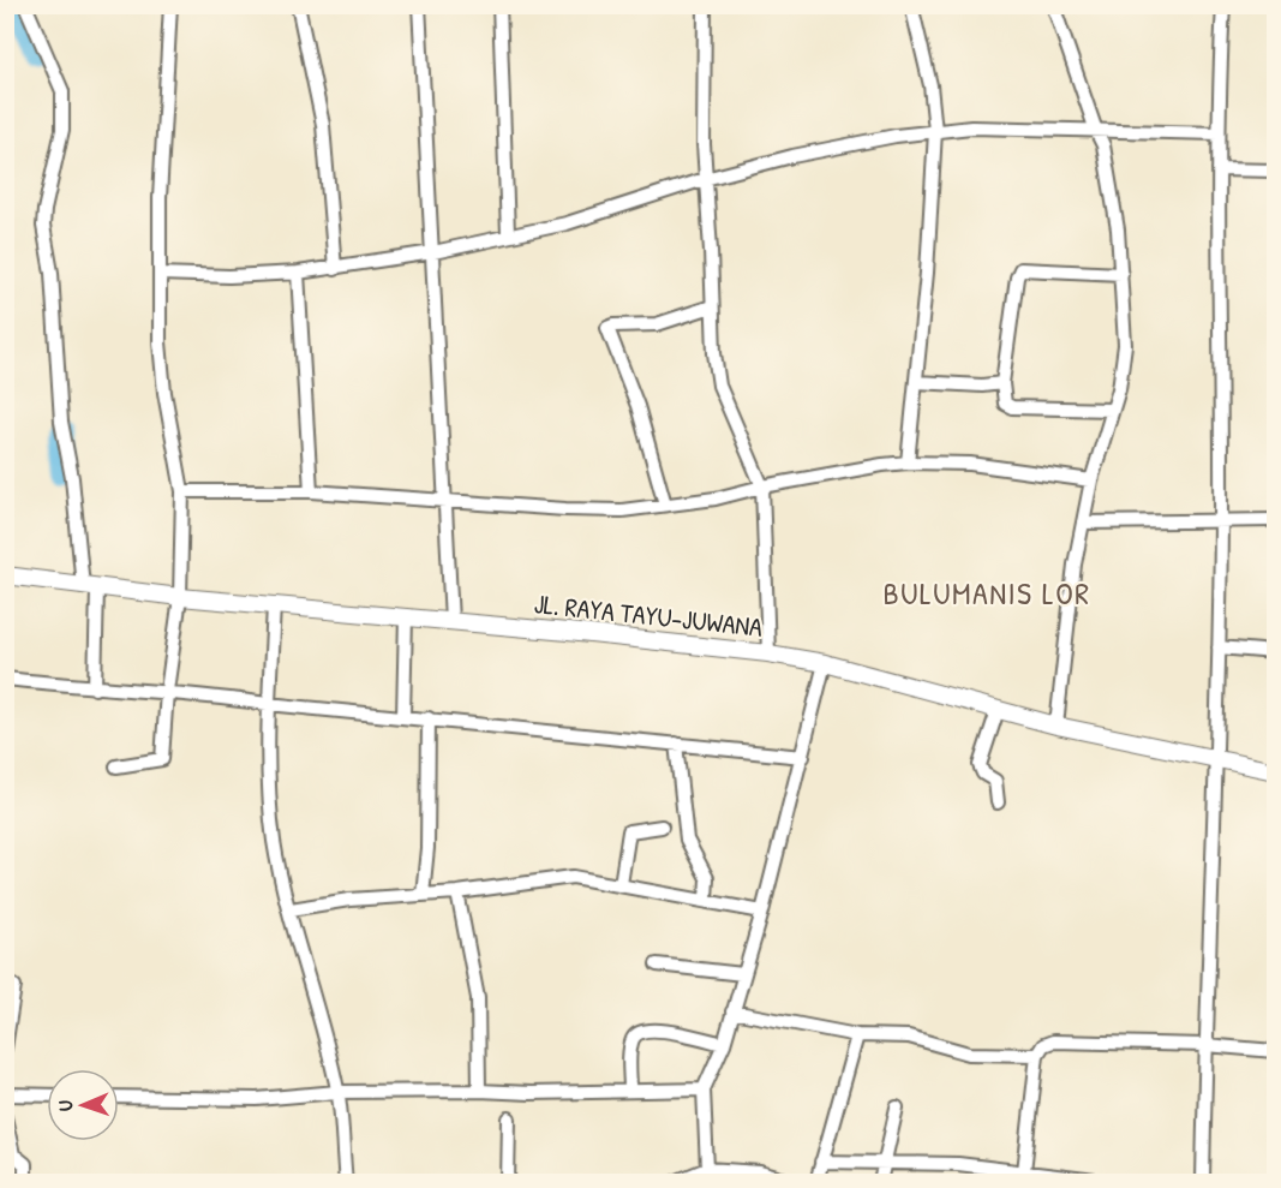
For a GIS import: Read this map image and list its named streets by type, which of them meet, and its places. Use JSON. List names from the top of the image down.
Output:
{
  "streets": {
    "main road": ["JL. RAYA TAYU-JUWANA"]
  },
  "districts": ["BULUMANIS LOR"],
  "north": "left"
}
